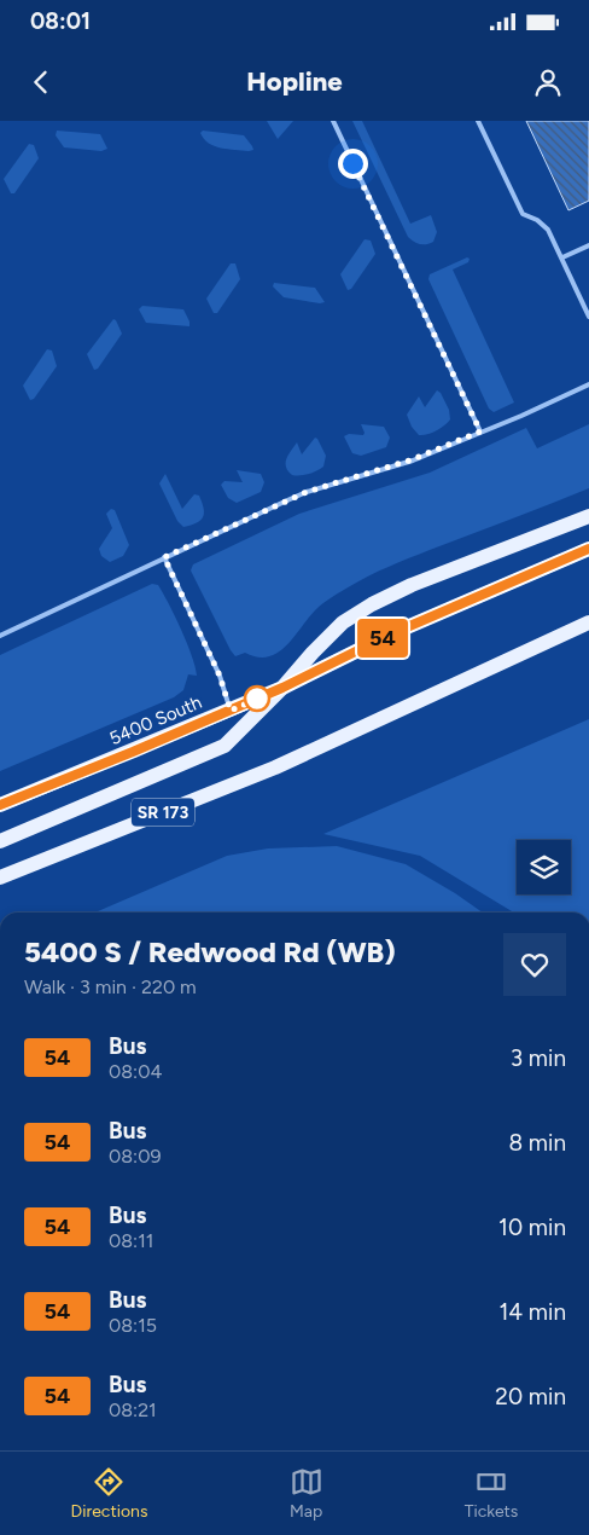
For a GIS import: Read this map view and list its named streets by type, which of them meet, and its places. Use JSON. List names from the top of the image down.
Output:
{
  "streets": {
    "main road": ["5400 South", "SR 173"]
  },
  "lines": ["bus line 54"],
  "page": {
    "status": "08:01",
    "header": "Hopline",
    "on_map": "54",
    "heading": ["5400 S / Redwood Rd (WB)", "Walk · 3 min · 220 m"],
    "list": [
      {
        "mark": "54",
        "name": "Bus",
        "note": "08:04",
        "value": "3 min"
      },
      {
        "mark": "54",
        "name": "Bus",
        "note": "08:09",
        "value": "8 min"
      },
      {
        "mark": "54",
        "name": "Bus",
        "note": "08:11",
        "value": "10 min"
      },
      {
        "mark": "54",
        "name": "Bus",
        "note": "08:15",
        "value": "14 min"
      },
      {
        "mark": "54",
        "name": "Bus",
        "note": "08:21",
        "value": "20 min"
      }
    ],
    "tabs": ["Directions", "Map", "Tickets"]
  }
}
